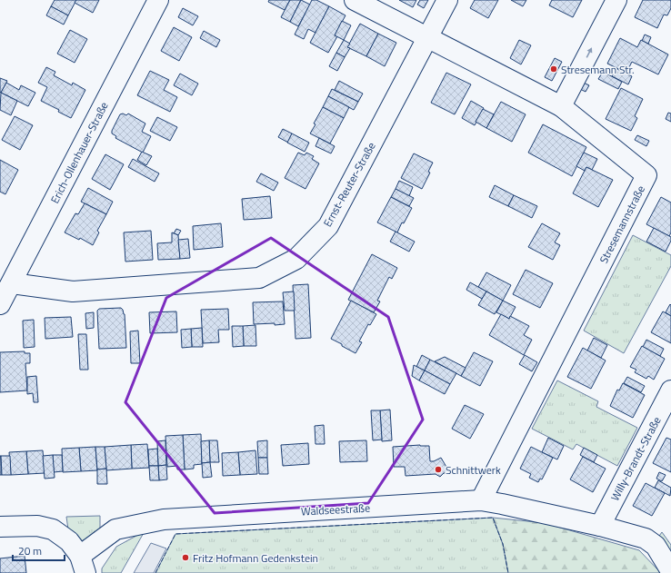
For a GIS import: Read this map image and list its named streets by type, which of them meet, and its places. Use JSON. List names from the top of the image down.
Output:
{
  "streets": {
    "street": [
      "Erich-Ollenhauer-Straße",
      "Ernst-Reuter-Straße",
      "Stresemannstraße",
      "Willy-Brandt-Straße",
      "Waldseestraße"
    ]
  },
  "crossings": [
    ["Erich-Ollenhauer-Straße", "Ernst-Reuter-Straße"],
    ["Ernst-Reuter-Straße", "Stresemannstraße"],
    ["Stresemannstraße", "Waldseestraße"],
    ["Willy-Brandt-Straße", "Waldseestraße"]
  ],
  "places": ["Stresemann Str.", "Schnittwerk", "Fritz Hofmann Gedenkstein"],
  "scale_bar": "20 m"
}
